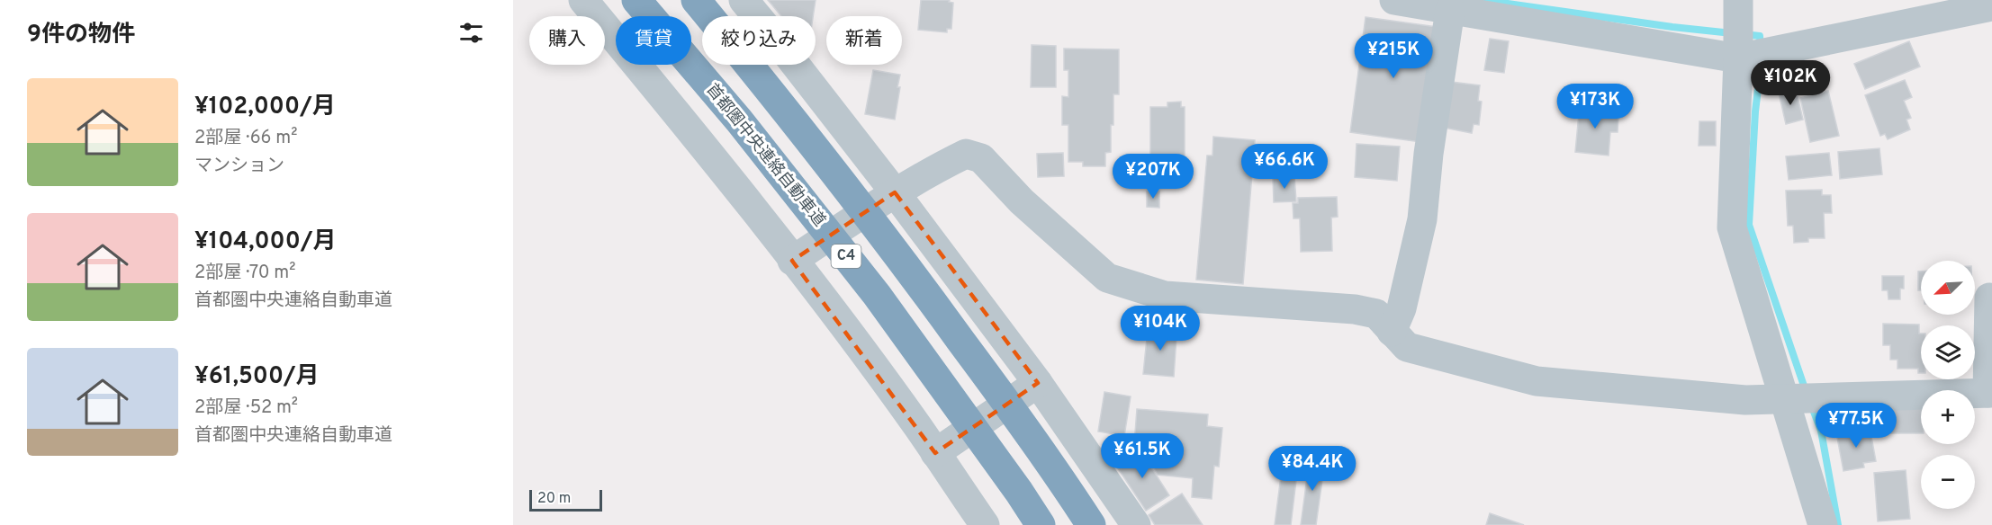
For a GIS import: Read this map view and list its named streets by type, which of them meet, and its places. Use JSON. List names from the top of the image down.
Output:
{
  "streets": {
    "highway": ["首都圏中央連絡自動車道", "C4"]
  },
  "scale_bar": "20 m",
  "north": "bottom left",
  "page": {
    "heading": "9件の物件",
    "chip": [
      "購入",
      "賃貸",
      "絞り込み",
      "新着"
    ],
    "price": [
      "¥215K",
      "¥102K",
      "¥173K",
      "¥66.6K",
      "¥207K",
      "¥104K",
      "¥77.5K",
      "¥61.5K",
      "¥84.4K"
    ],
    "list": [
      {
        "name": "¥102,000/月",
        "note": "2部屋 · 66 m² · マンション"
      },
      {
        "name": "¥104,000/月",
        "note": "2部屋 · 70 m² · 首都圏中央連絡自動車道"
      },
      {
        "name": "¥61,500/月",
        "note": "2部屋 · 52 m² · 首都圏中央連絡自動車道"
      }
    ],
    "map_buttons": ["+", "−"],
    "scale": "20 m"
  }
}
